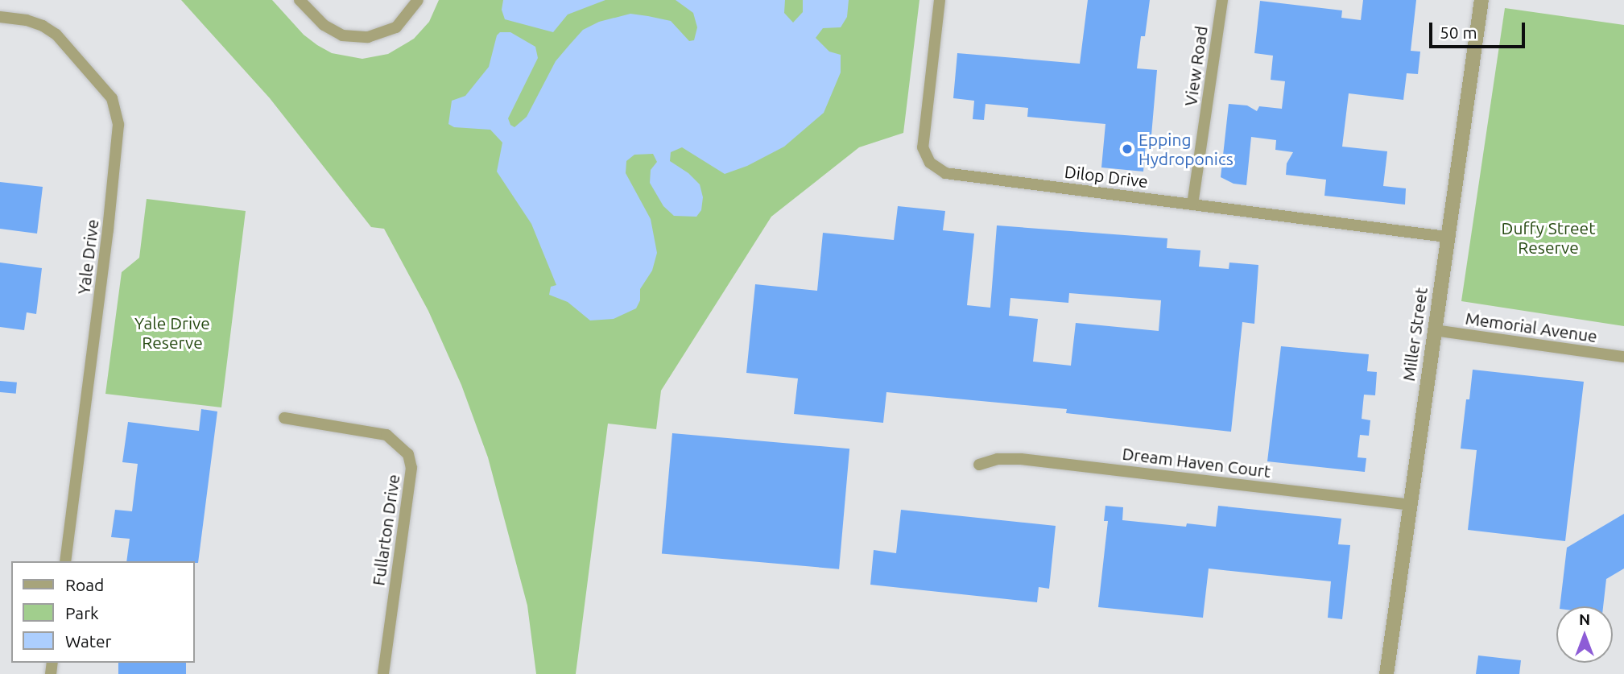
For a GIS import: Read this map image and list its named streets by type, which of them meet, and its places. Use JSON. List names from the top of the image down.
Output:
{
  "streets": {
    "street": [
      "View Road",
      "Dilop Drive",
      "Yale Drive",
      "Memorial Avenue",
      "Miller Street",
      "Dream Haven Court",
      "Fullarton Drive"
    ]
  },
  "crossings": [
    ["View Road", "Dilop Drive"],
    ["Dilop Drive", "Miller Street"],
    ["Memorial Avenue", "Miller Street"],
    ["Miller Street", "Dream Haven Court"]
  ],
  "parks": ["Duffy Street Reserve", "Yale Drive Reserve"],
  "places": ["Epping Hydroponics"],
  "legend": ["Road", "Park", "Water"],
  "scale_bar": "50 m",
  "north": "top"
}
